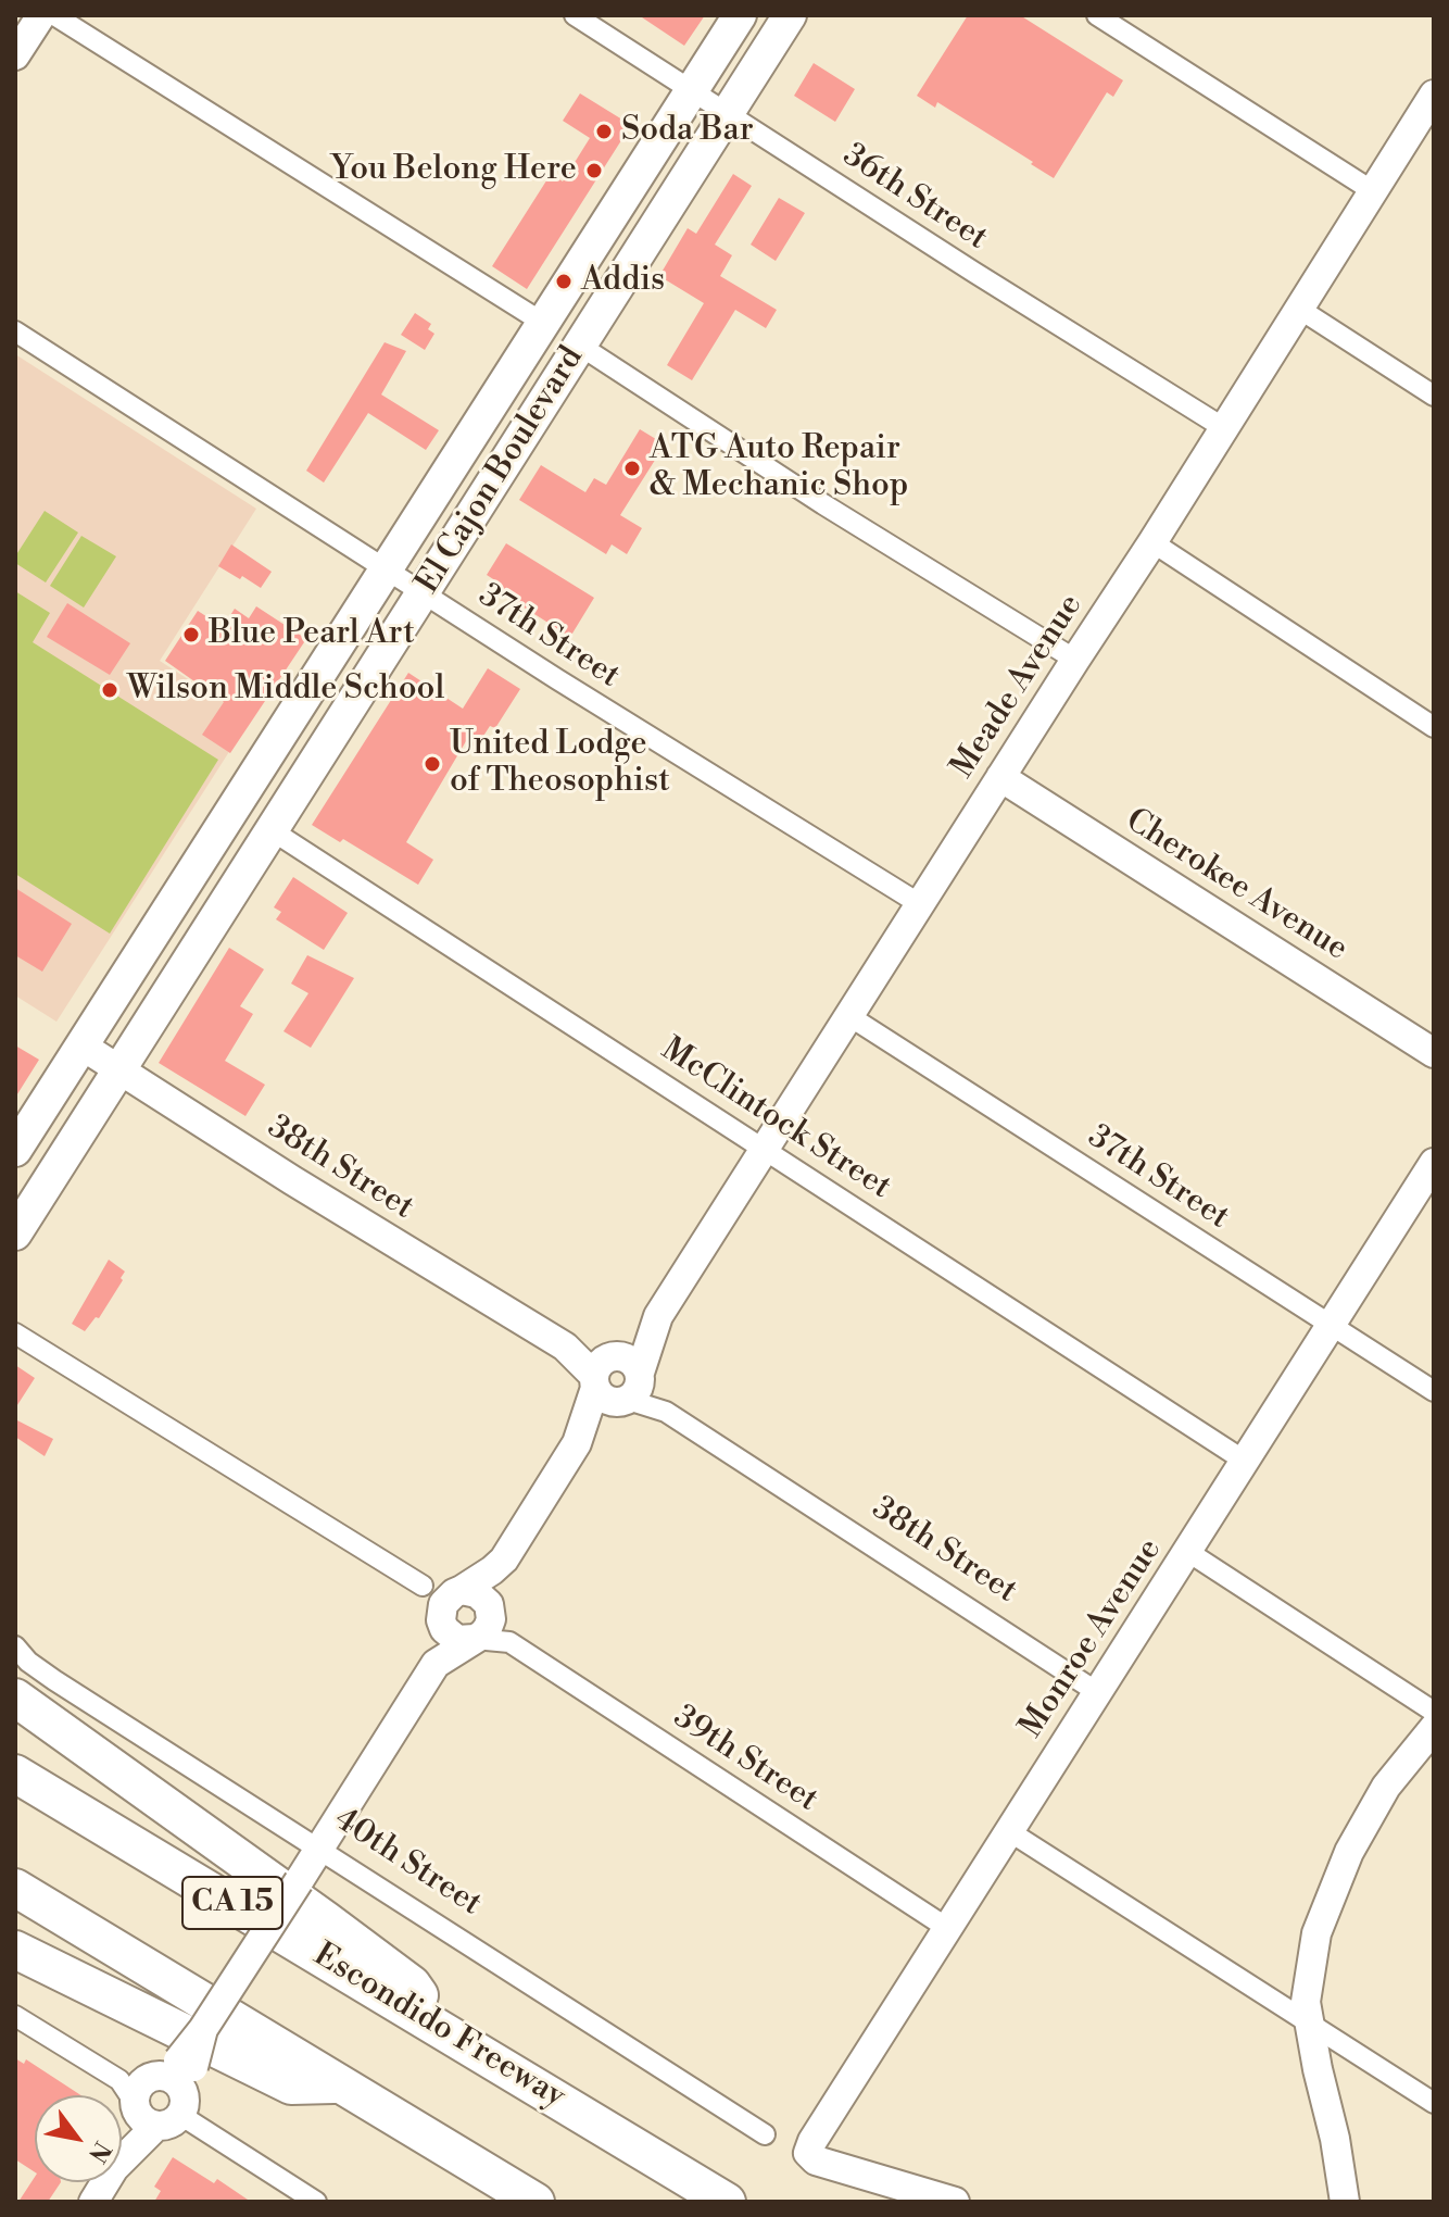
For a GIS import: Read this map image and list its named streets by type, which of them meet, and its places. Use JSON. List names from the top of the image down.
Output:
{
  "streets": {
    "highway": ["CA 15", "Escondido Freeway"],
    "main road": [
      "El Cajon Boulevard",
      "Meade Avenue",
      "Cherokee Avenue",
      "38th Street",
      "Monroe Avenue"
    ],
    "street": [
      "36th Street",
      "37th Street",
      "McClintock Street",
      "39th Street",
      "40th Street"
    ]
  },
  "crossings": [
    ["36th Street", "El Cajon Boulevard"],
    ["36th Street", "Meade Avenue"],
    ["El Cajon Boulevard", "37th Street"],
    ["El Cajon Boulevard", "McClintock Street"],
    ["El Cajon Boulevard", "38th Street"],
    ["37th Street", "Meade Avenue"],
    ["37th Street", "Monroe Avenue"],
    ["Meade Avenue", "Cherokee Avenue"],
    ["Meade Avenue", "McClintock Street"],
    ["Meade Avenue", "38th Street"],
    ["Meade Avenue", "39th Street"],
    ["Meade Avenue", "40th Street"],
    ["McClintock Street", "Monroe Avenue"],
    ["38th Street", "Monroe Avenue"],
    ["Monroe Avenue", "39th Street"]
  ],
  "places": [
    "Soda Bar",
    "You Belong Here",
    "Addis",
    "ATG Auto Repair & Mechanic Shop",
    "Blue Pearl Art",
    "Wilson Middle School",
    "United Lodge of Theosophist"
  ],
  "north": "bottom right"
}
